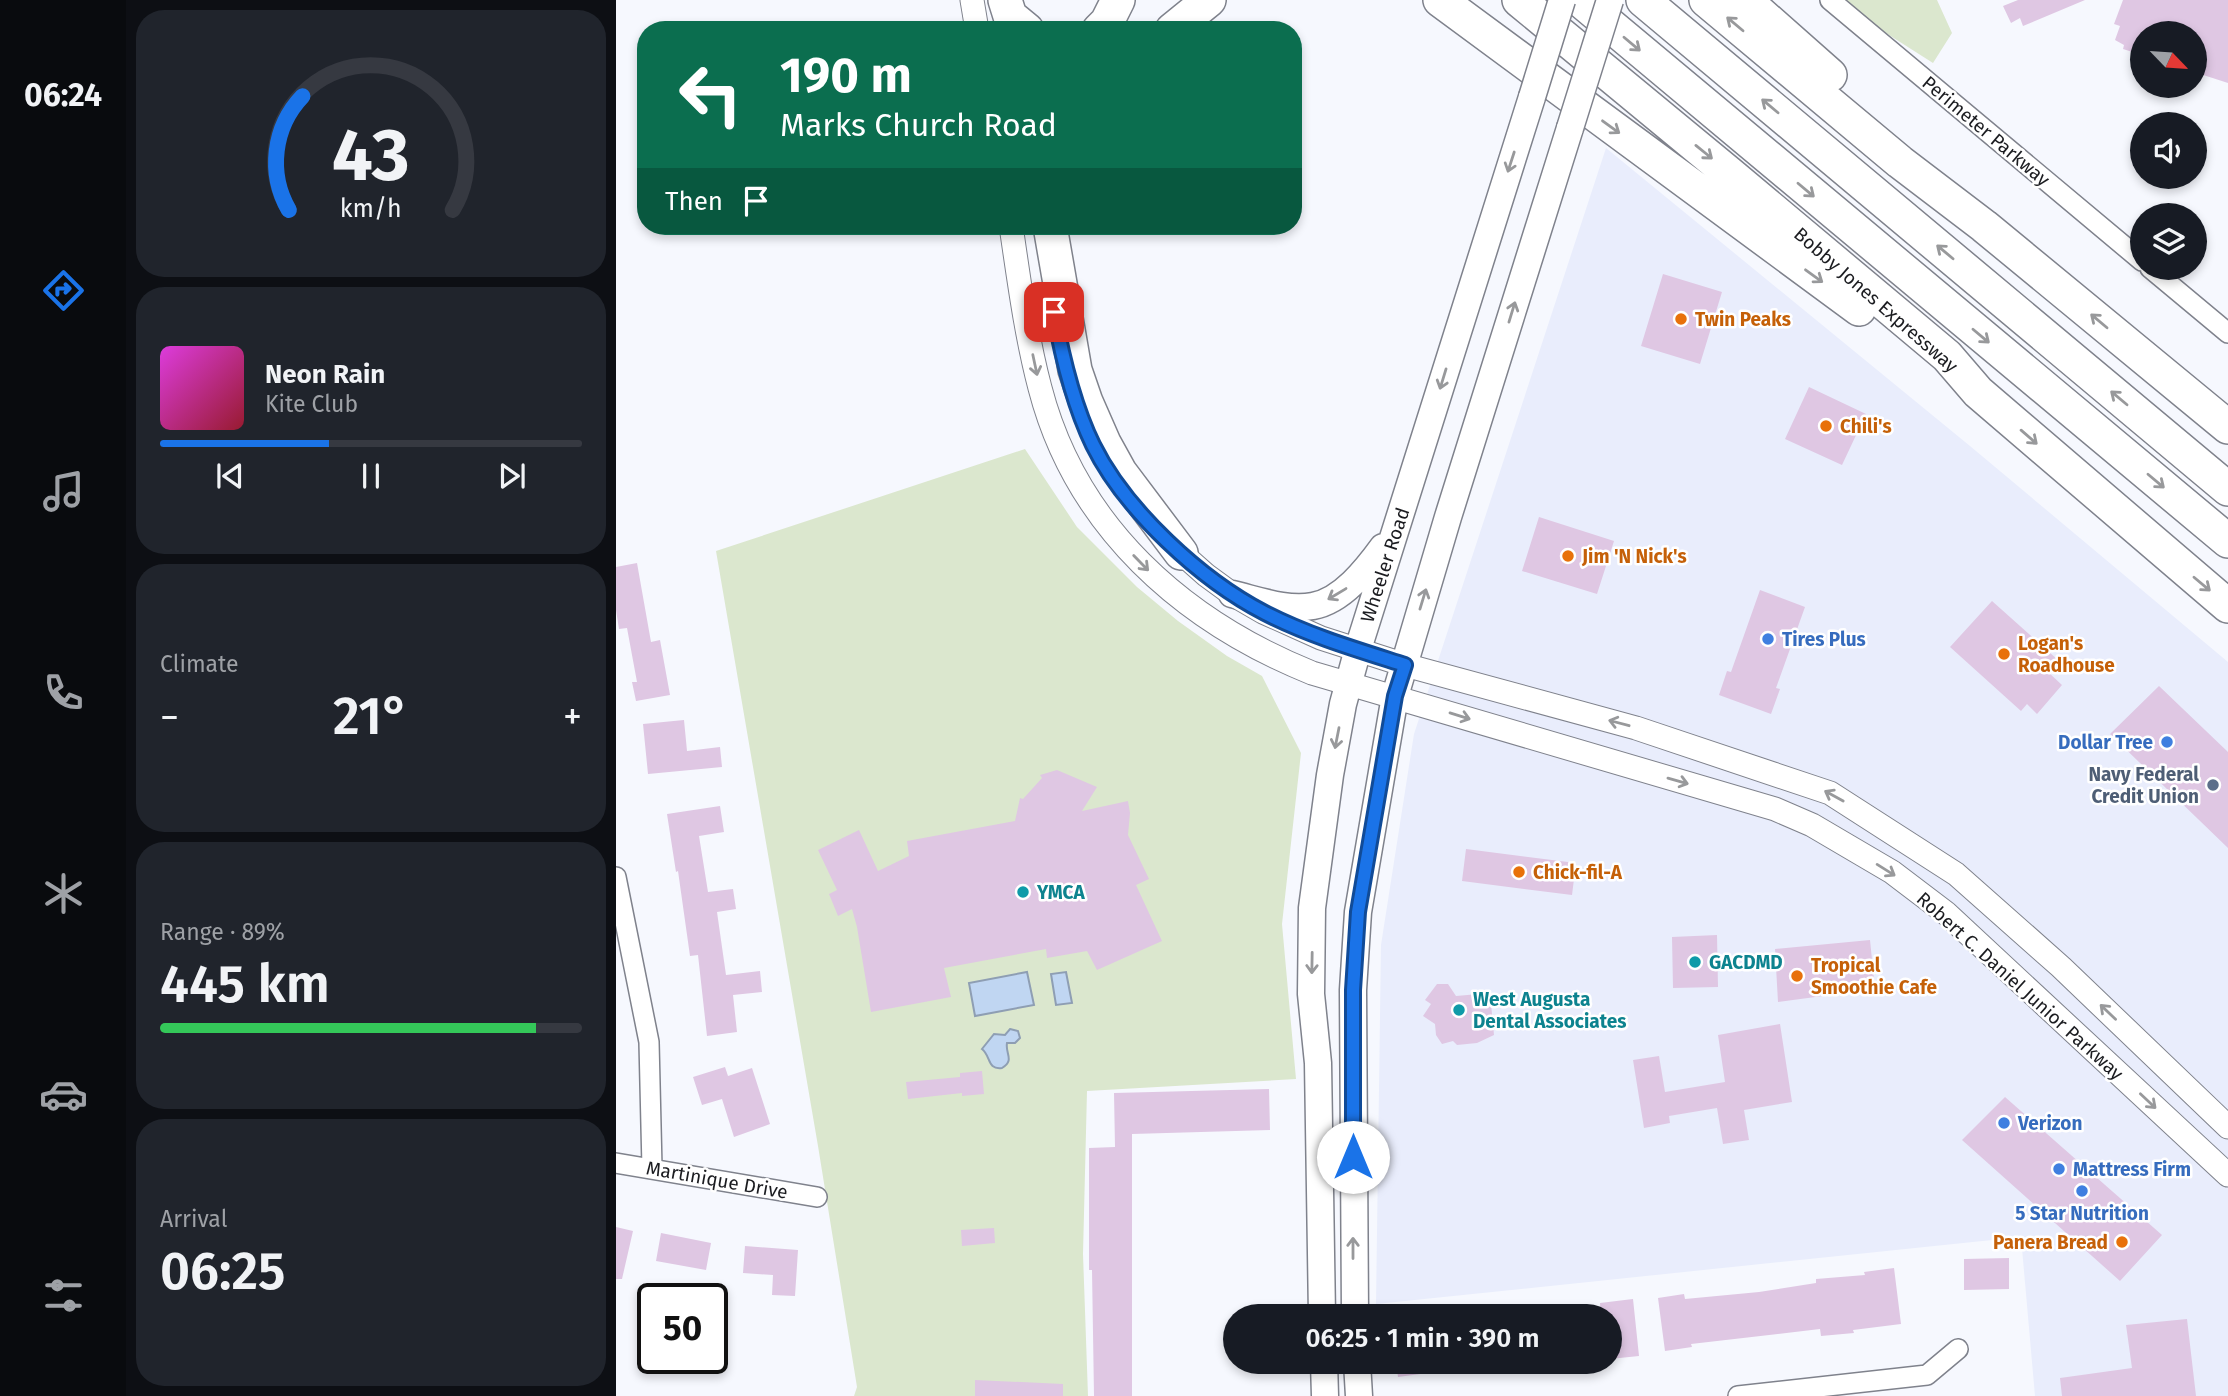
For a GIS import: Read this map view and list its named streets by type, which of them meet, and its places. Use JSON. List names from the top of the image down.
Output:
{
  "streets": {
    "highway": ["Bobby Jones Expressway"],
    "main road": ["Wheeler Road"],
    "street": ["Perimeter Parkway", "Robert C. Daniel Junior Parkway", "Martinique Drive"]
  },
  "crossings": [
    ["Wheeler Road", "Robert C. Daniel Junior Parkway"]
  ],
  "places": [
    "Twin Peaks",
    "Chili's",
    "Jim 'N Nick's",
    "Tires Plus",
    "Logan's Roadhouse",
    "Dollar Tree",
    "Navy Federal Credit Union",
    "Chick-fil-A",
    "YMCA",
    "GACDMD",
    "Tropical Smoothie Cafe",
    "West Augusta Dental Associates",
    "Verizon",
    "Mattress Firm",
    "5 Star Nutrition",
    "Panera Bread"
  ],
  "north": "bottom right",
  "page": {
    "tabs": "06:24",
    "turn": ["190 m", "Marks Church Road"],
    "then": "Then",
    "song": ["Neon Rain", "Kite Club"],
    "tile": [
      "Climate",
      ["Range · 89%", "445 km"],
      ["Arrival", "06:25"]
    ],
    "heat": ["−", "21°", "+"],
    "limit": "50",
    "trip": "06:25 · 1 min · 390 m",
    "gauge": ["43", "km/h"]
  }
}
